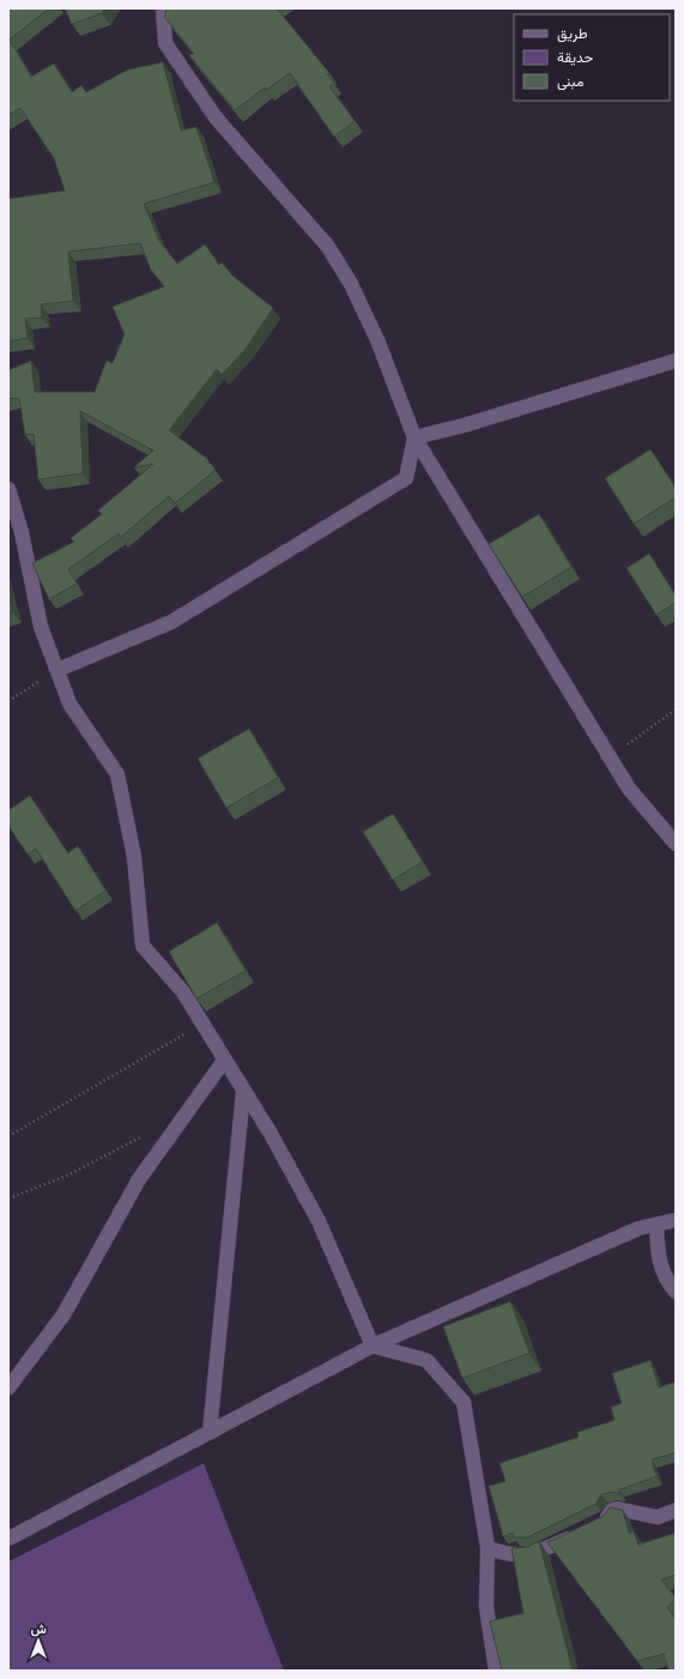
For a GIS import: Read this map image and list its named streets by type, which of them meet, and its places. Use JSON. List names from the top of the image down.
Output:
{
  "legend": ["طريق", "حديقة", "مبنى"],
  "north": "top"
}
